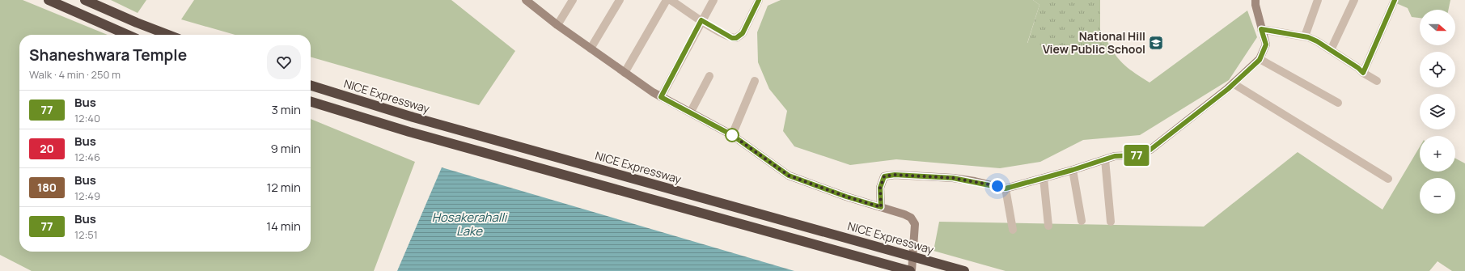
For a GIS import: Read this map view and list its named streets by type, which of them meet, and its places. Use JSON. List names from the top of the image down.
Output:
{
  "streets": {
    "highway": ["NICE Expressway"]
  },
  "water": ["Hosakerahalli Lake"],
  "places": {
    "school or university": ["National Hill View Public School"]
  },
  "lines": ["bus line 77"],
  "north": "right",
  "page": {
    "on_map": "77",
    "map_buttons": ["+", "−"],
    "heading": ["Shaneshwara Temple", "Walk · 4 min · 250 m"],
    "list": [
      {
        "mark": "77",
        "name": "Bus",
        "note": "12:40",
        "value": "3 min"
      },
      {
        "mark": "20",
        "name": "Bus",
        "note": "12:46",
        "value": "9 min"
      },
      {
        "mark": "180",
        "name": "Bus",
        "note": "12:49",
        "value": "12 min"
      },
      {
        "mark": "77",
        "name": "Bus",
        "note": "12:51",
        "value": "14 min"
      }
    ]
  }
}
